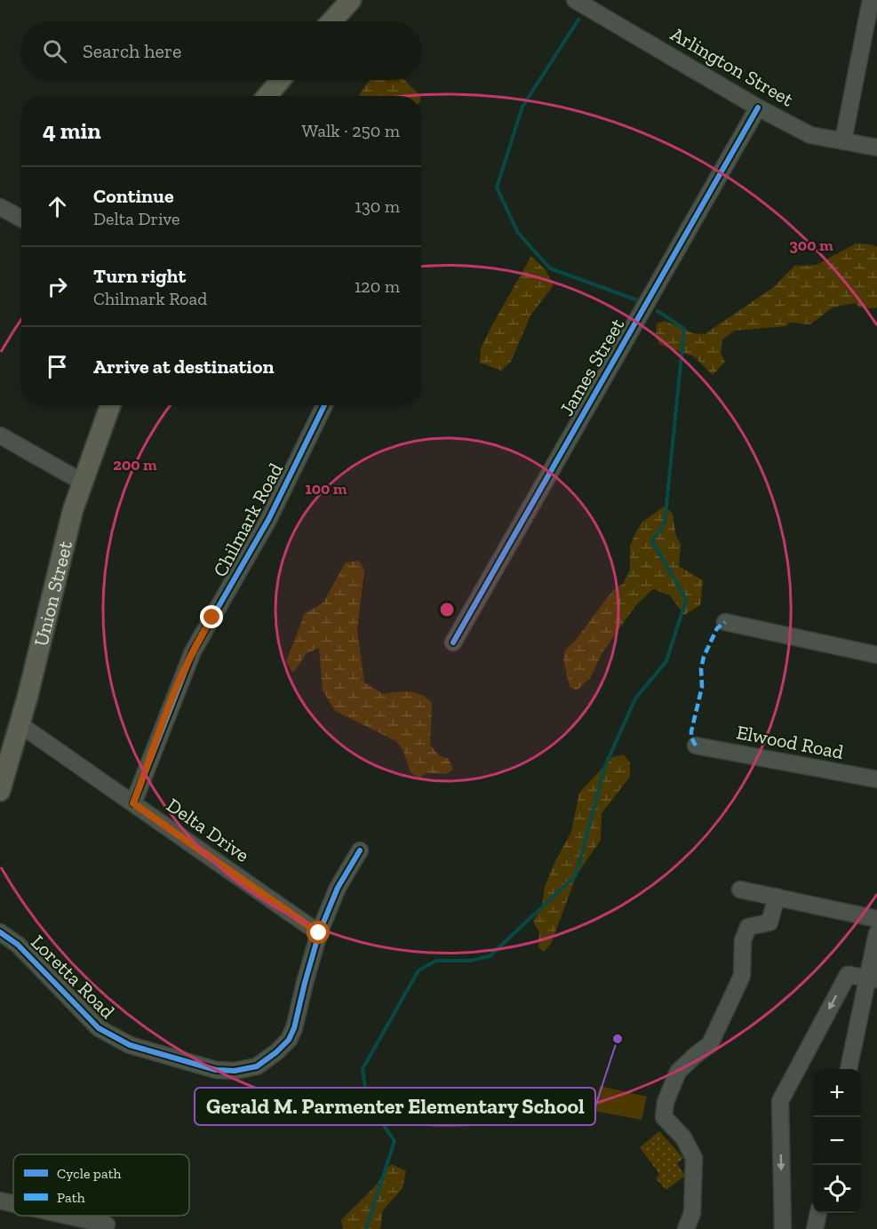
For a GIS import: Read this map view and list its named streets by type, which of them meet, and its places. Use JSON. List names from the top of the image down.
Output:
{
  "streets": {
    "main road": ["Union Street"],
    "street": [
      "Arlington Street",
      "James Street",
      "Chilmark Road",
      "Elwood Road",
      "Delta Drive",
      "Loretta Road"
    ]
  },
  "crossings": [
    ["Arlington Street", "James Street"],
    ["Chilmark Road", "Delta Drive"],
    ["Union Street", "Delta Drive"],
    ["Delta Drive", "Loretta Road"]
  ],
  "places": ["Gerald M. Parmenter Elementary School"],
  "legend": ["Cycle path", "Path"],
  "page": {
    "search": "Search here",
    "heading": ["4 min", "Walk · 250 m"],
    "list": [
      ["Continue", "Delta Drive", "130 m"],
      ["Turn right", "Chilmark Road", "120 m"],
      "Arrive at destination"
    ],
    "map_buttons": ["+", "−"]
  },
  "rings": ["300 m", "200 m", "100 m"]
}
